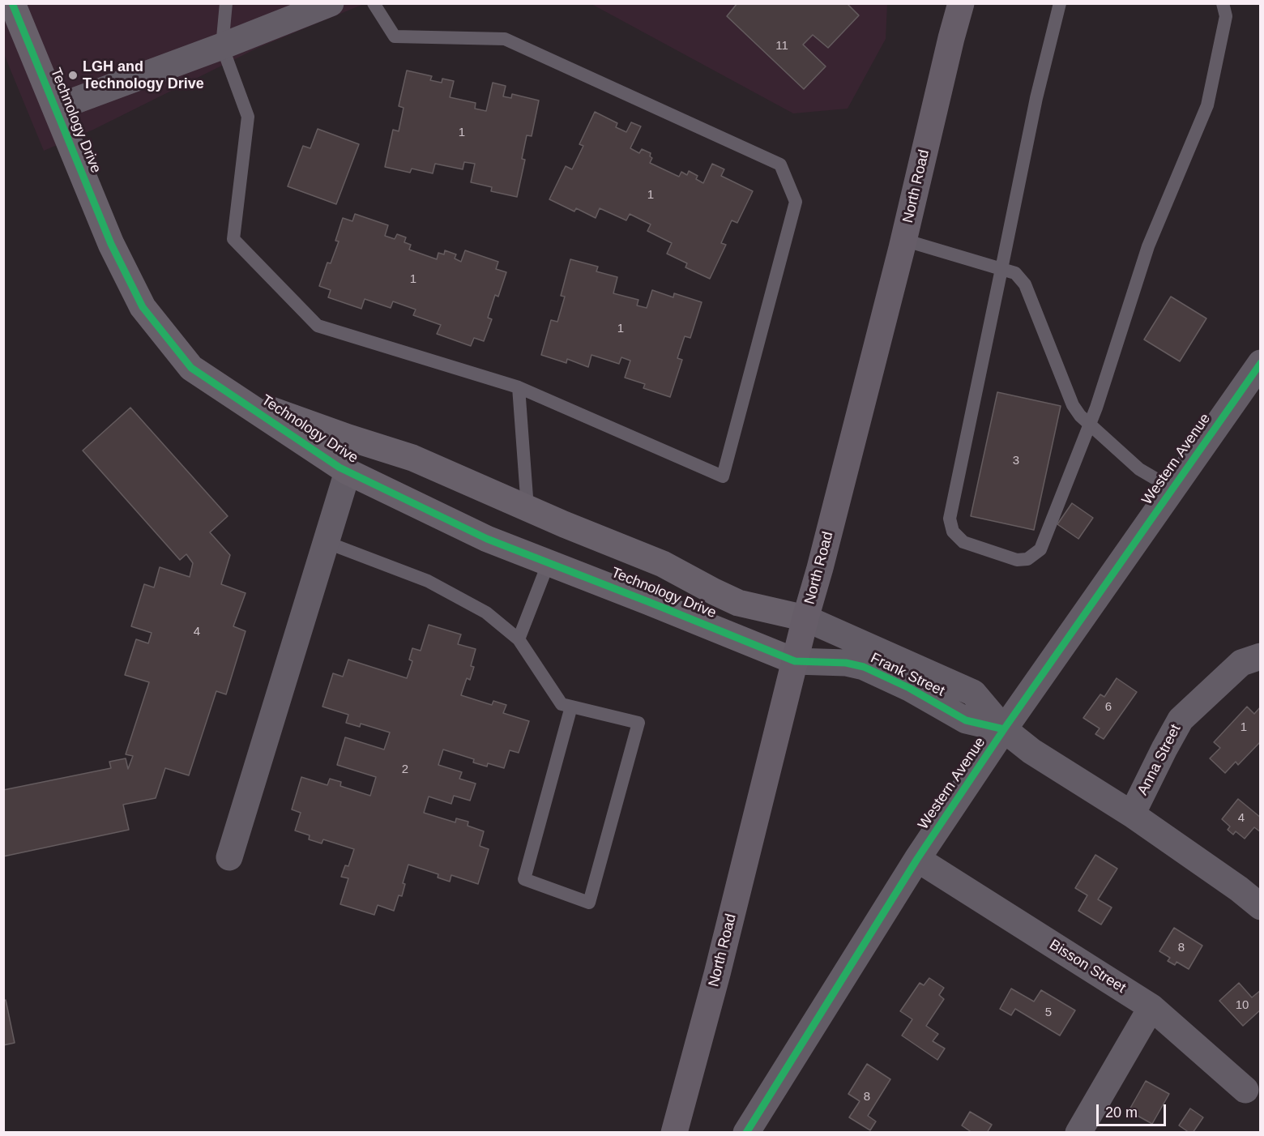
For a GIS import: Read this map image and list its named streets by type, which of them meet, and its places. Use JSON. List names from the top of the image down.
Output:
{
  "streets": {
    "main road": ["North Road"],
    "street": [
      "Technology Drive",
      "Western Avenue",
      "Frank Street",
      "Anna Street",
      "Bisson Street"
    ]
  },
  "crossings": [
    ["Technology Drive", "North Road"],
    ["Technology Drive", "Frank Street"],
    ["North Road", "Frank Street"],
    ["Western Avenue", "Frank Street"],
    ["Western Avenue", "Bisson Street"],
    ["Frank Street", "Anna Street"]
  ],
  "places": ["LGH and Technology Drive"],
  "house_numbers": [
    "11",
    "1",
    "1",
    "1",
    "1",
    "3",
    "4",
    "6",
    "1",
    "2",
    "4",
    "8",
    "10",
    "5",
    "8"
  ],
  "scale_bar": "20 m"
}
